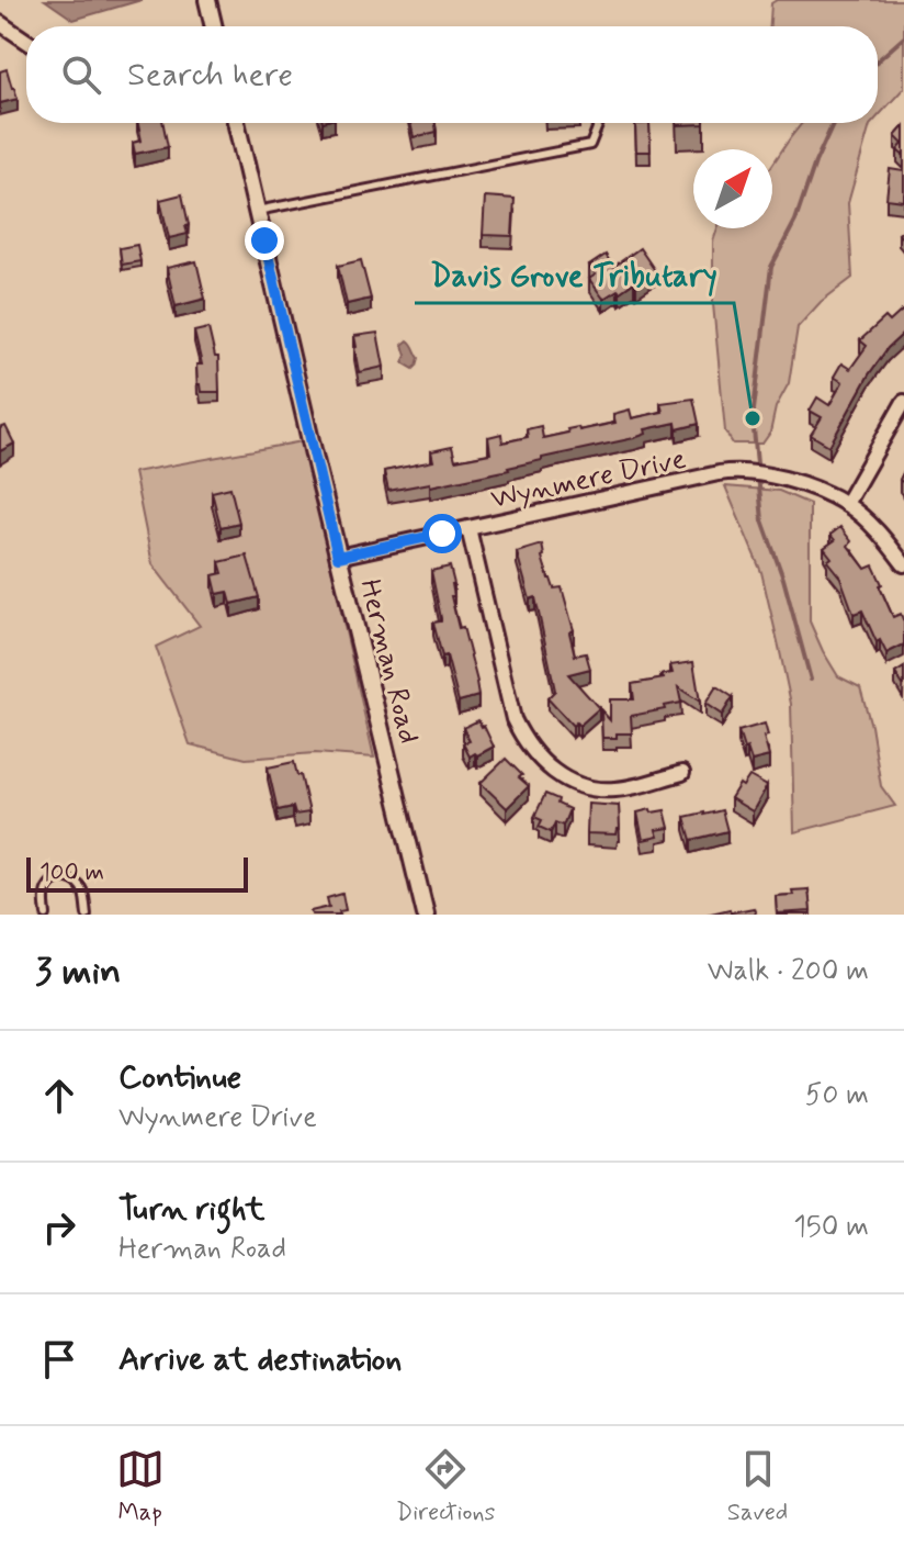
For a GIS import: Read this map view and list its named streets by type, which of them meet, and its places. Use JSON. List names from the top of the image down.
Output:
{
  "streets": {
    "street": ["Wynmere Drive", "Herman Road"]
  },
  "crossings": [
    ["Wynmere Drive", "Herman Road"]
  ],
  "places": ["Davis Grove Tributary"],
  "scale_bar": "100 m",
  "north": "top right",
  "page": {
    "search": "Search here",
    "scale": "100 m",
    "heading": ["3 min", "Walk · 200 m"],
    "list": [
      ["Continue", "Wynmere Drive", "50 m"],
      ["Turn right", "Herman Road", "150 m"],
      "Arrive at destination"
    ],
    "nav": ["Map", "Directions", "Saved"]
  }
}
